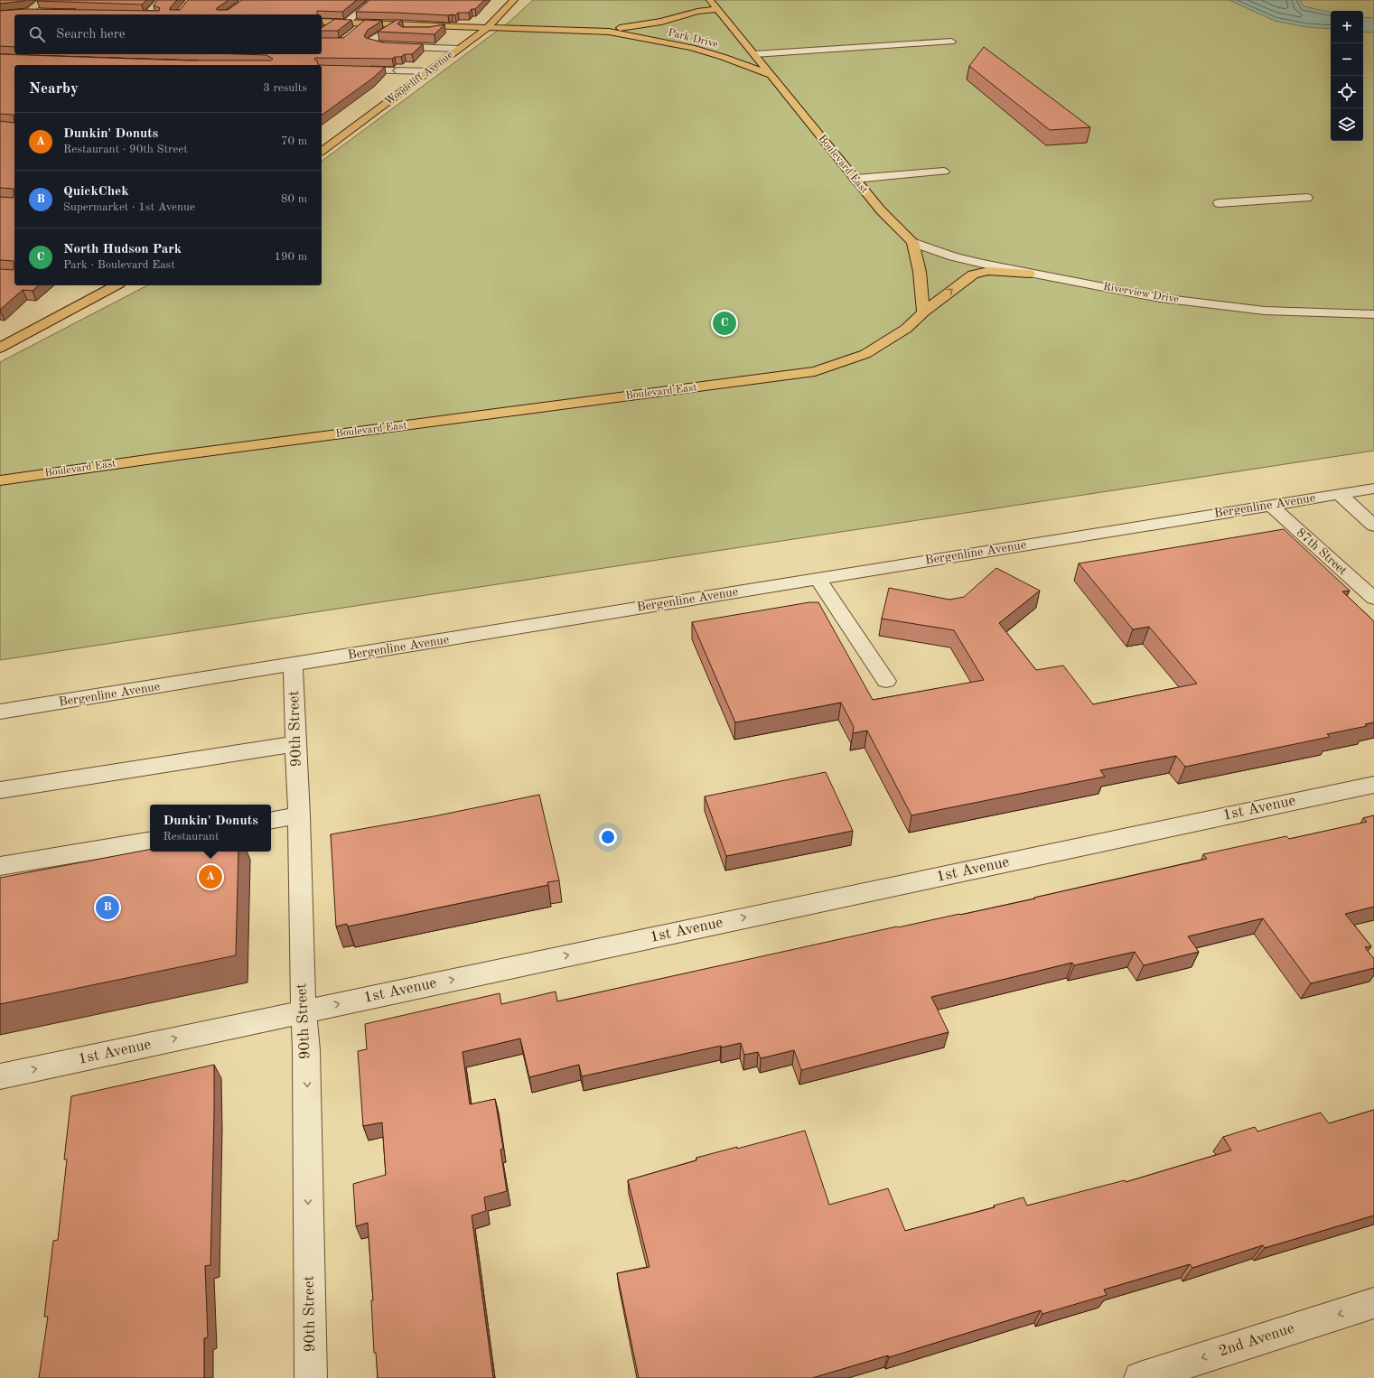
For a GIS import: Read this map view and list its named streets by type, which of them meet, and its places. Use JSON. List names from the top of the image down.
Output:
{
  "streets": {
    "main road": ["Park Drive", "Woodcliff Avenue", "Boulevard East"],
    "street": [
      "Riverview Drive",
      "Bergenline Avenue",
      "87th Street",
      "90th Street",
      "1st Avenue",
      "2nd Avenue"
    ]
  },
  "crossings": [
    ["Park Drive", "Woodcliff Avenue"],
    ["Park Drive", "Boulevard East"],
    ["Boulevard East", "Riverview Drive"],
    ["Bergenline Avenue", "87th Street"],
    ["Bergenline Avenue", "90th Street"],
    ["90th Street", "1st Avenue"]
  ],
  "one_way": ["90th Street", "1st Avenue", "2nd Avenue"],
  "page": {
    "map_buttons": ["+", "−"],
    "search": "Search here",
    "heading": ["Nearby", "3 results"],
    "list": [
      {
        "mark": "A",
        "name": "Dunkin' Donuts",
        "note": "Restaurant · 90th Street",
        "value": "70 m"
      },
      {
        "mark": "B",
        "name": "QuickChek",
        "note": "Supermarket · 1st Avenue",
        "value": "80 m"
      },
      {
        "mark": "C",
        "name": "North Hudson Park",
        "note": "Park · Boulevard East",
        "value": "190 m"
      }
    ],
    "pins": ["C", "A", "B"],
    "popup": ["Dunkin' Donuts", "Restaurant"]
  }
}
